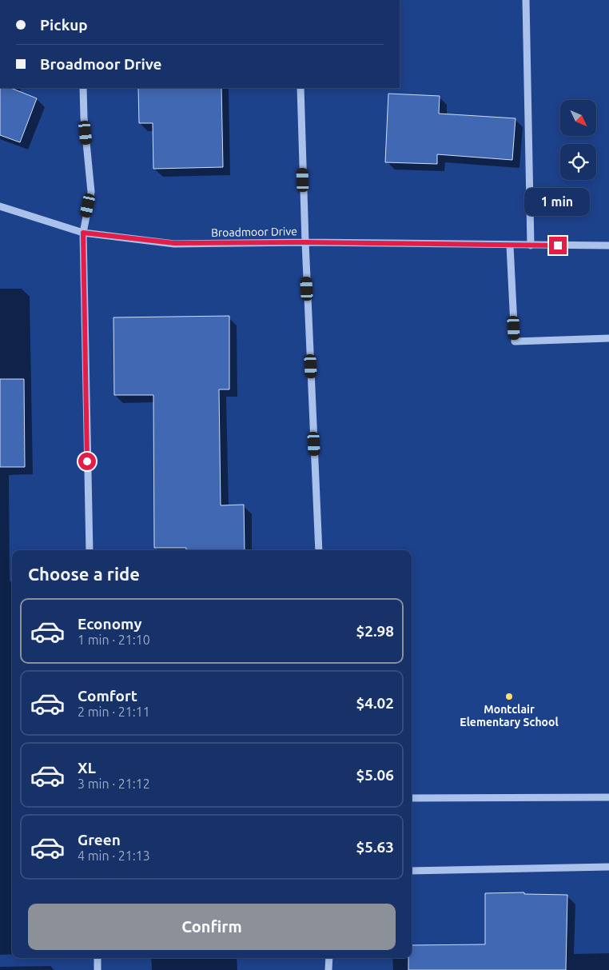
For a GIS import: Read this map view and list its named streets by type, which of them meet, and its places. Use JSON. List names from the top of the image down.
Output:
{
  "streets": {
    "street": ["Broadmoor Drive"]
  },
  "places": ["Montclair Elementary School"],
  "north": "bottom right",
  "page": {
    "banner": ["Pickup", "Broadmoor Drive"],
    "bubble": "1 min",
    "heading": "Choose a ride",
    "list": [
      {
        "name": "Economy",
        "note": "1 min · 21:10",
        "value": "$2.98"
      },
      {
        "name": "Comfort",
        "note": "2 min · 21:11",
        "value": "$4.02"
      },
      {
        "name": "XL",
        "note": "3 min · 21:12",
        "value": "$5.06"
      },
      {
        "name": "Green",
        "note": "4 min · 21:13",
        "value": "$5.63"
      }
    ],
    "buttons": "Confirm"
  }
}
